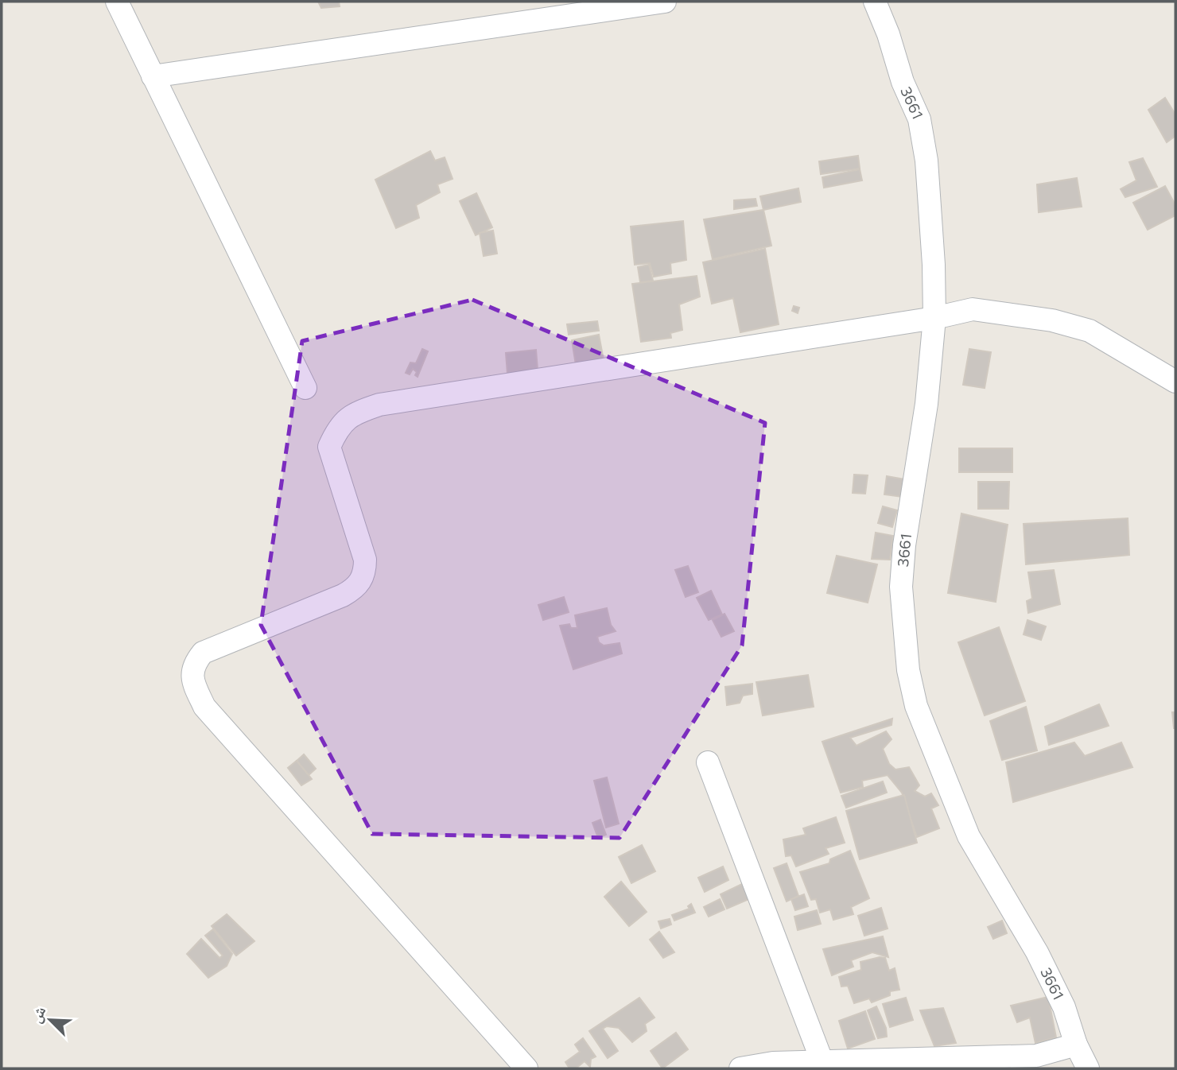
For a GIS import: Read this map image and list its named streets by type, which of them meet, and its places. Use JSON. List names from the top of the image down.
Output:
{
  "streets": {
    "street": ["3661"]
  },
  "north": "top left"
}
